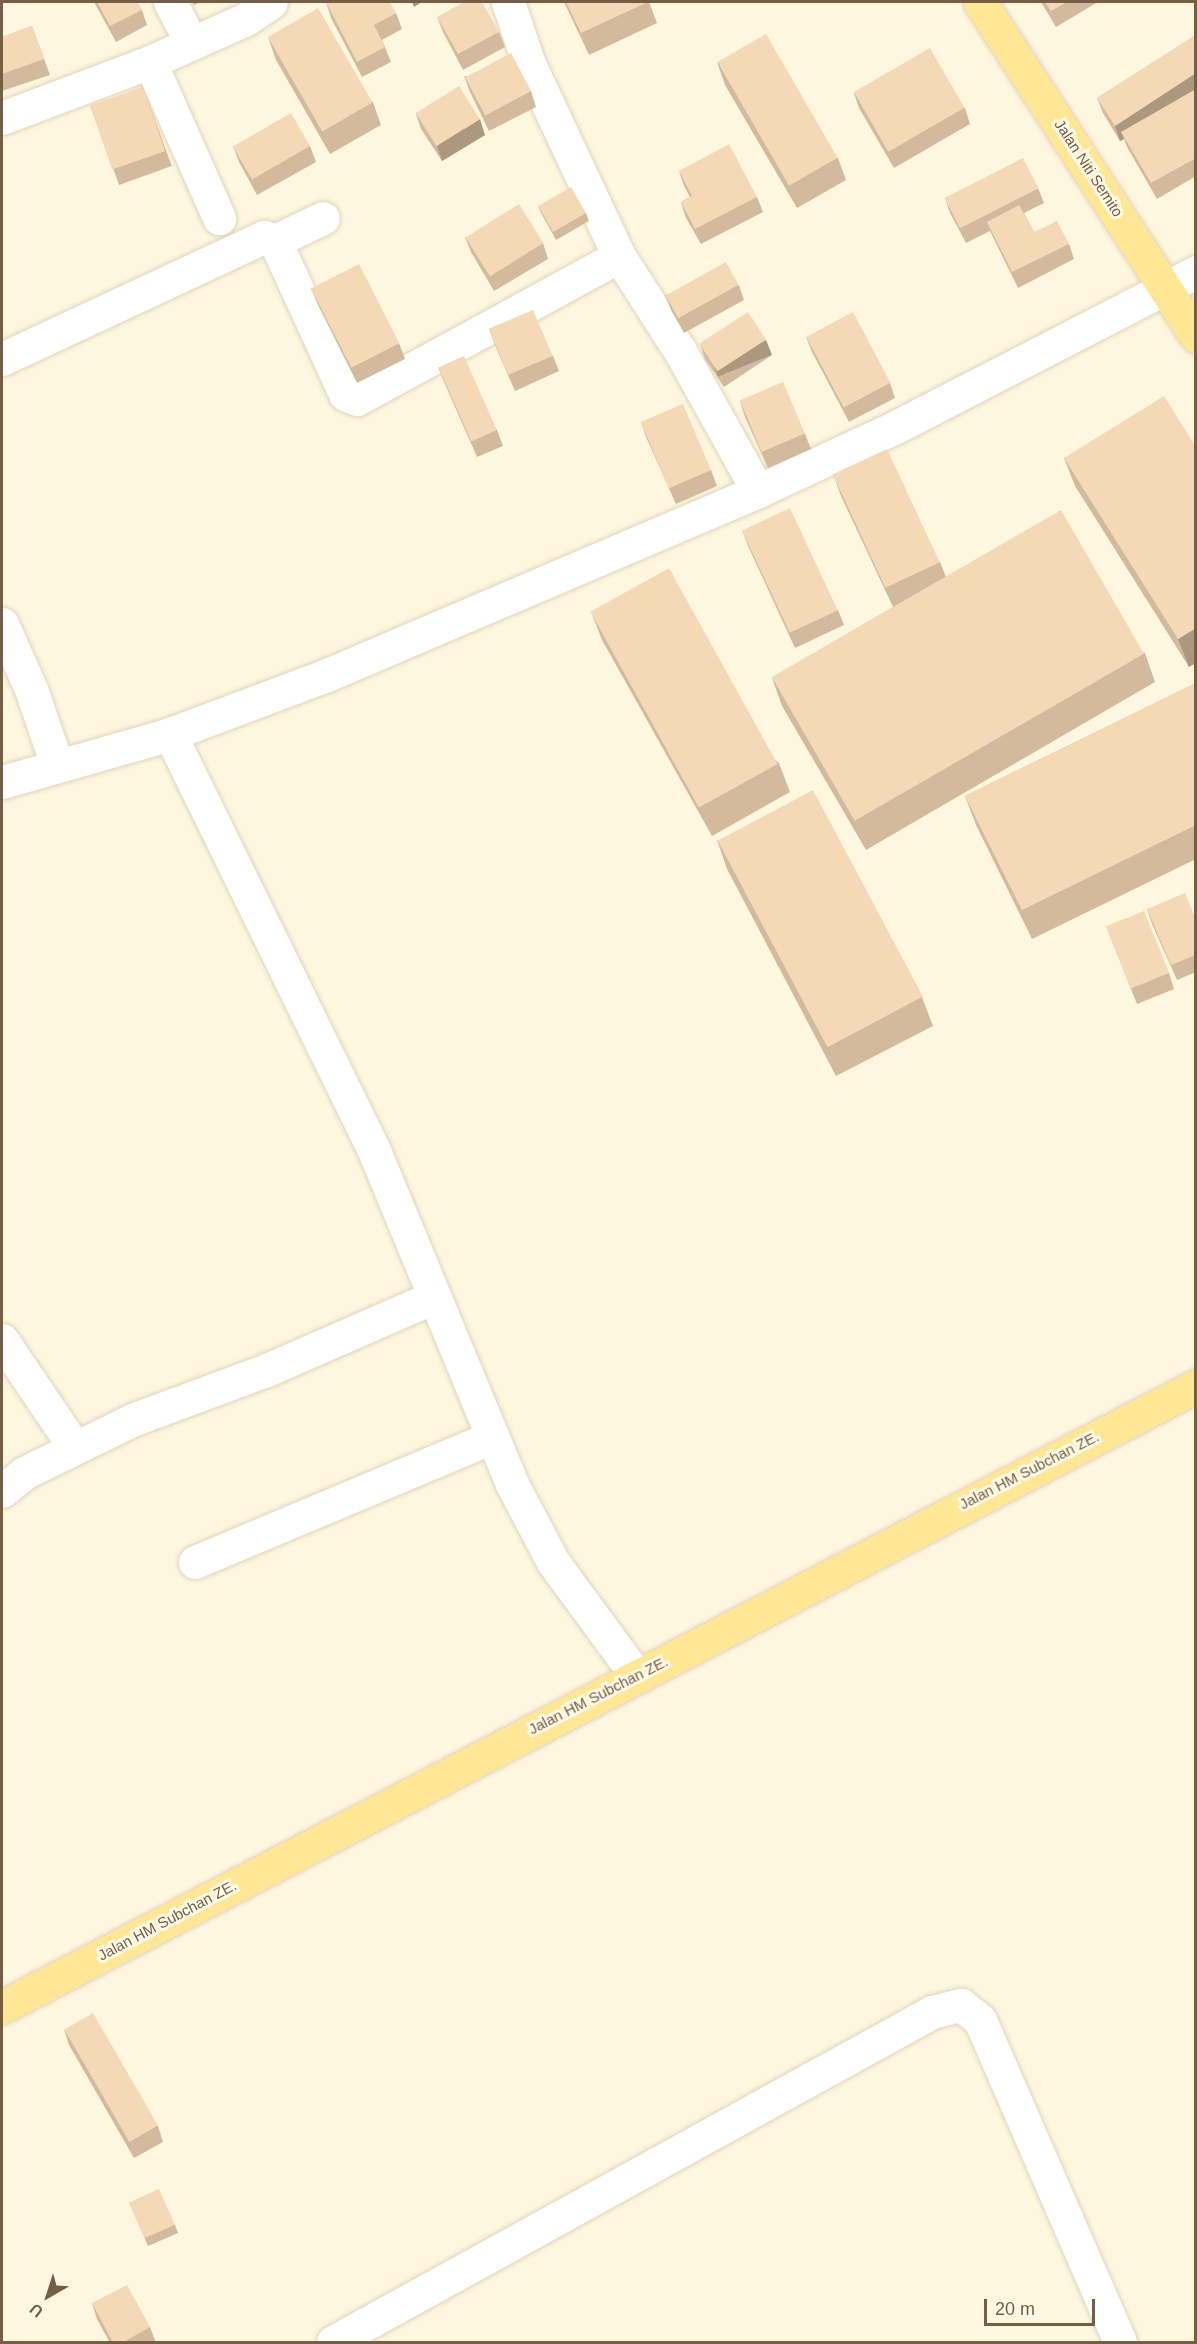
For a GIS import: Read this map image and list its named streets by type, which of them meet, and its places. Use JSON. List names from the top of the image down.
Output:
{
  "streets": {
    "main road": ["Jalan Niti Semito", "Jalan HM Subchan ZE."]
  },
  "scale_bar": "20 m",
  "north": "bottom left"
}
